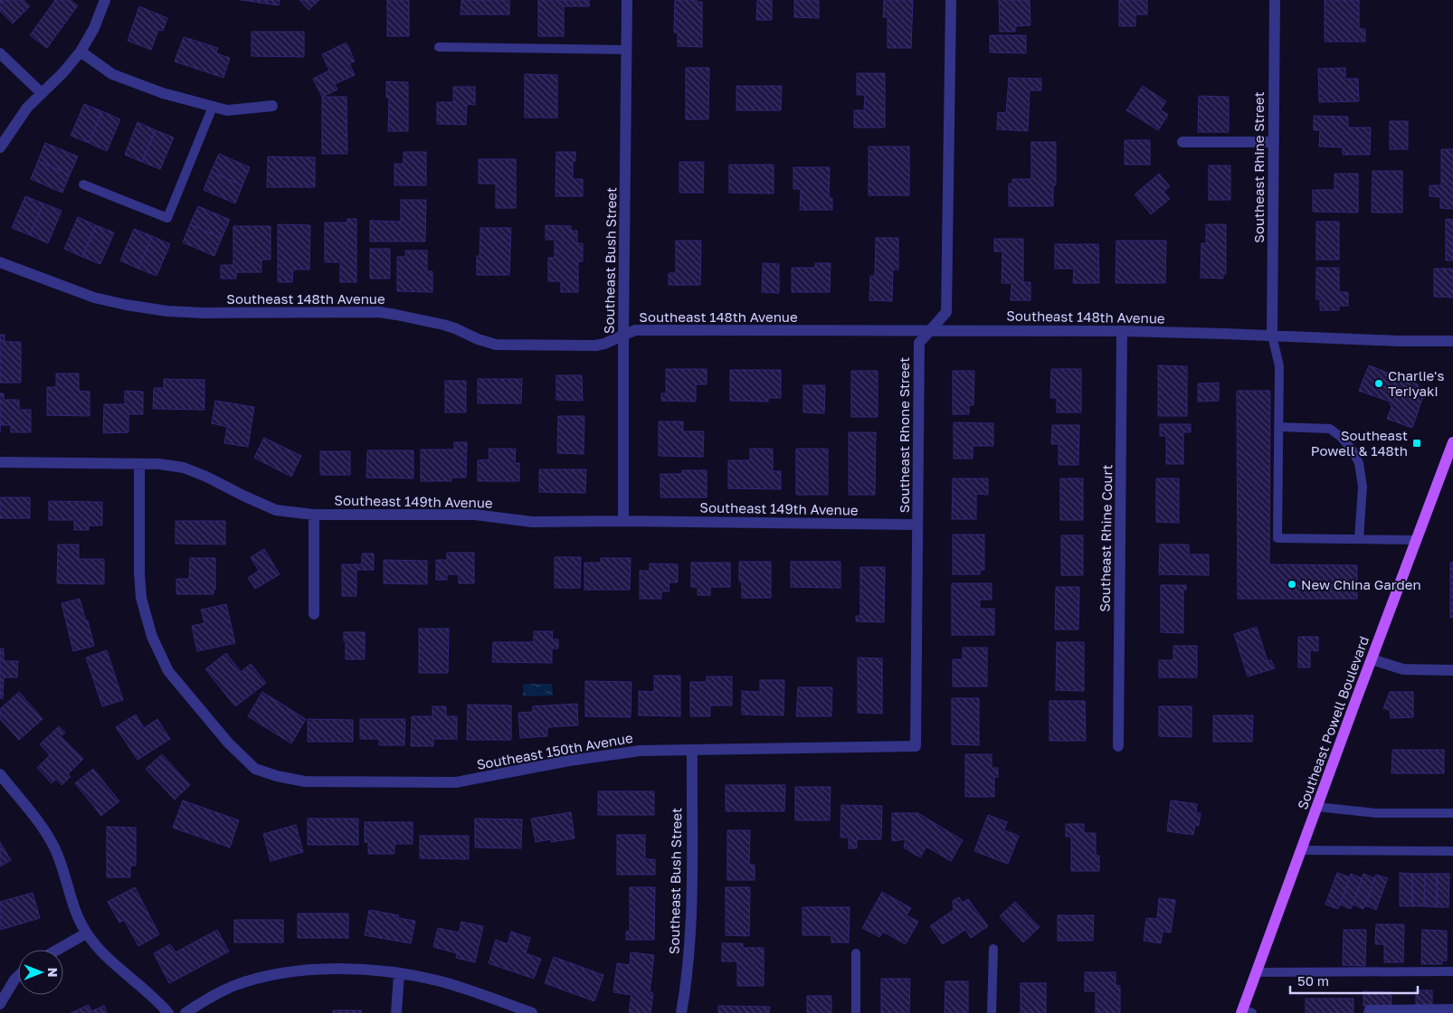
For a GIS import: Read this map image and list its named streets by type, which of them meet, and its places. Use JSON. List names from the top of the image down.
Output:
{
  "streets": {
    "main road": ["Southeast Powell Boulevard"],
    "street": [
      "Southeast Rhine Street",
      "Southeast Bush Street",
      "Southeast 148th Avenue",
      "Southeast Rhone Street",
      "Southeast 149th Avenue",
      "Southeast Rhine Court",
      "Southeast 150th Avenue"
    ]
  },
  "crossings": [
    ["Southeast Rhine Street", "Southeast 148th Avenue"],
    ["Southeast Bush Street", "Southeast 148th Avenue"],
    ["Southeast Bush Street", "Southeast 149th Avenue"],
    ["Southeast Bush Street", "Southeast 150th Avenue"],
    ["Southeast 148th Avenue", "Southeast Rhone Street"],
    ["Southeast 148th Avenue", "Southeast Rhine Court"],
    ["Southeast Rhone Street", "Southeast 149th Avenue"],
    ["Southeast Rhone Street", "Southeast 150th Avenue"],
    ["Southeast 149th Avenue", "Southeast 150th Avenue"]
  ],
  "places": {
    "other": ["Charlie's Teriyaki", "New China Garden"],
    "transit": ["Southeast Powell & 148th"]
  },
  "scale_bar": "50 m",
  "north": "right"
}
